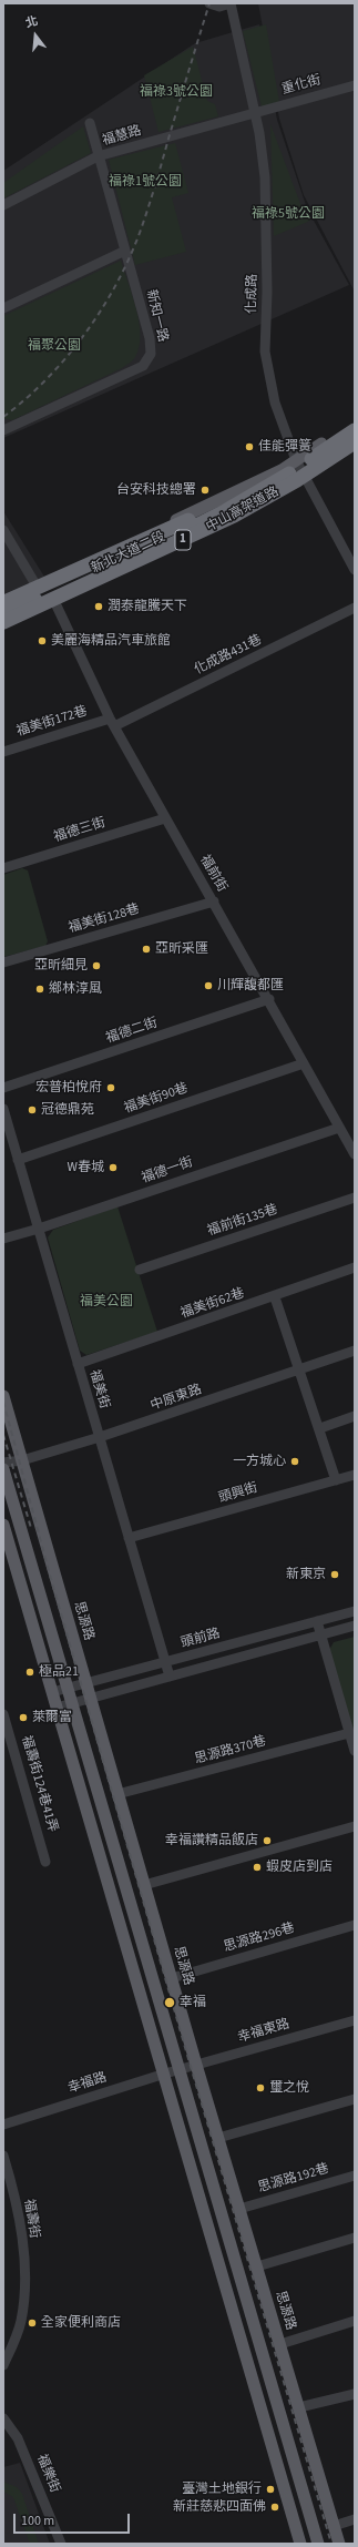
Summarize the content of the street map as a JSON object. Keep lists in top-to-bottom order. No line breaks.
{"streets":{"highway":["中山高架道路","1"],"main road":["新北大道二段","思源路"],"street":["重化街","福慧路","化成路","新知一路","化成路431巷","福美街172巷","福德三街","福前街","福美街128巷","福德二街","福美街90巷","福德一街","福前街135巷","福美街62巷","福美街","中原東路","頭興街","頭前路","思源路370巷","福壽街124巷41弄","思源路296巷","幸福東路","幸福路","思源路192巷","福壽街","福樂街"]},"crossings":[["重化街","福慧路"],["重化街","化成路"],["福慧路","化成路"],["福慧路","新知一路"],["化成路","新北大道二段"],["新北大道二段","福前街"],["化成路431巷","福美街172巷"],["化成路431巷","福前街"],["福美街172巷","福前街"],["福德三街","福前街"],["福前街","福美街128巷"],["福前街","福德二街"],["福前街","福美街90巷"],["福前街","福德一街"],["福美街90巷","福美街"],["福德一街","福美街"],["福美街62巷","福美街"],["福美街","中原東路"],["福美街","頭興街"],["福美街","頭前路"],["中原東路","思源路"],["思源路","頭前路"],["思源路","思源路370巷"],["思源路","思源路296巷"],["思源路","幸福東路"],["思源路","思源路192巷"],["幸福東路","幸福路"]],"parks":["福祿3號公園","福祿1號公園","福祿5號公園","福聚公園","福美公園"],"places":["佳能彈簧","台安科技總署","潤泰龍騰天下","美麗海精品汽車旅館","亞昕采匯","亞昕細見","川輝馥都匯","鄉林淳風","宏普柏悅府","冠德鼎苑","W春城","一方城心","新東京","極品21","萊爾富","幸福讚精品飯店","蝦皮店到店","幸福","璽之悅","全家便利商店","臺灣土地銀行","新莊慈悲四面佛"],"scale_bar":"100 m","north":"top"}
